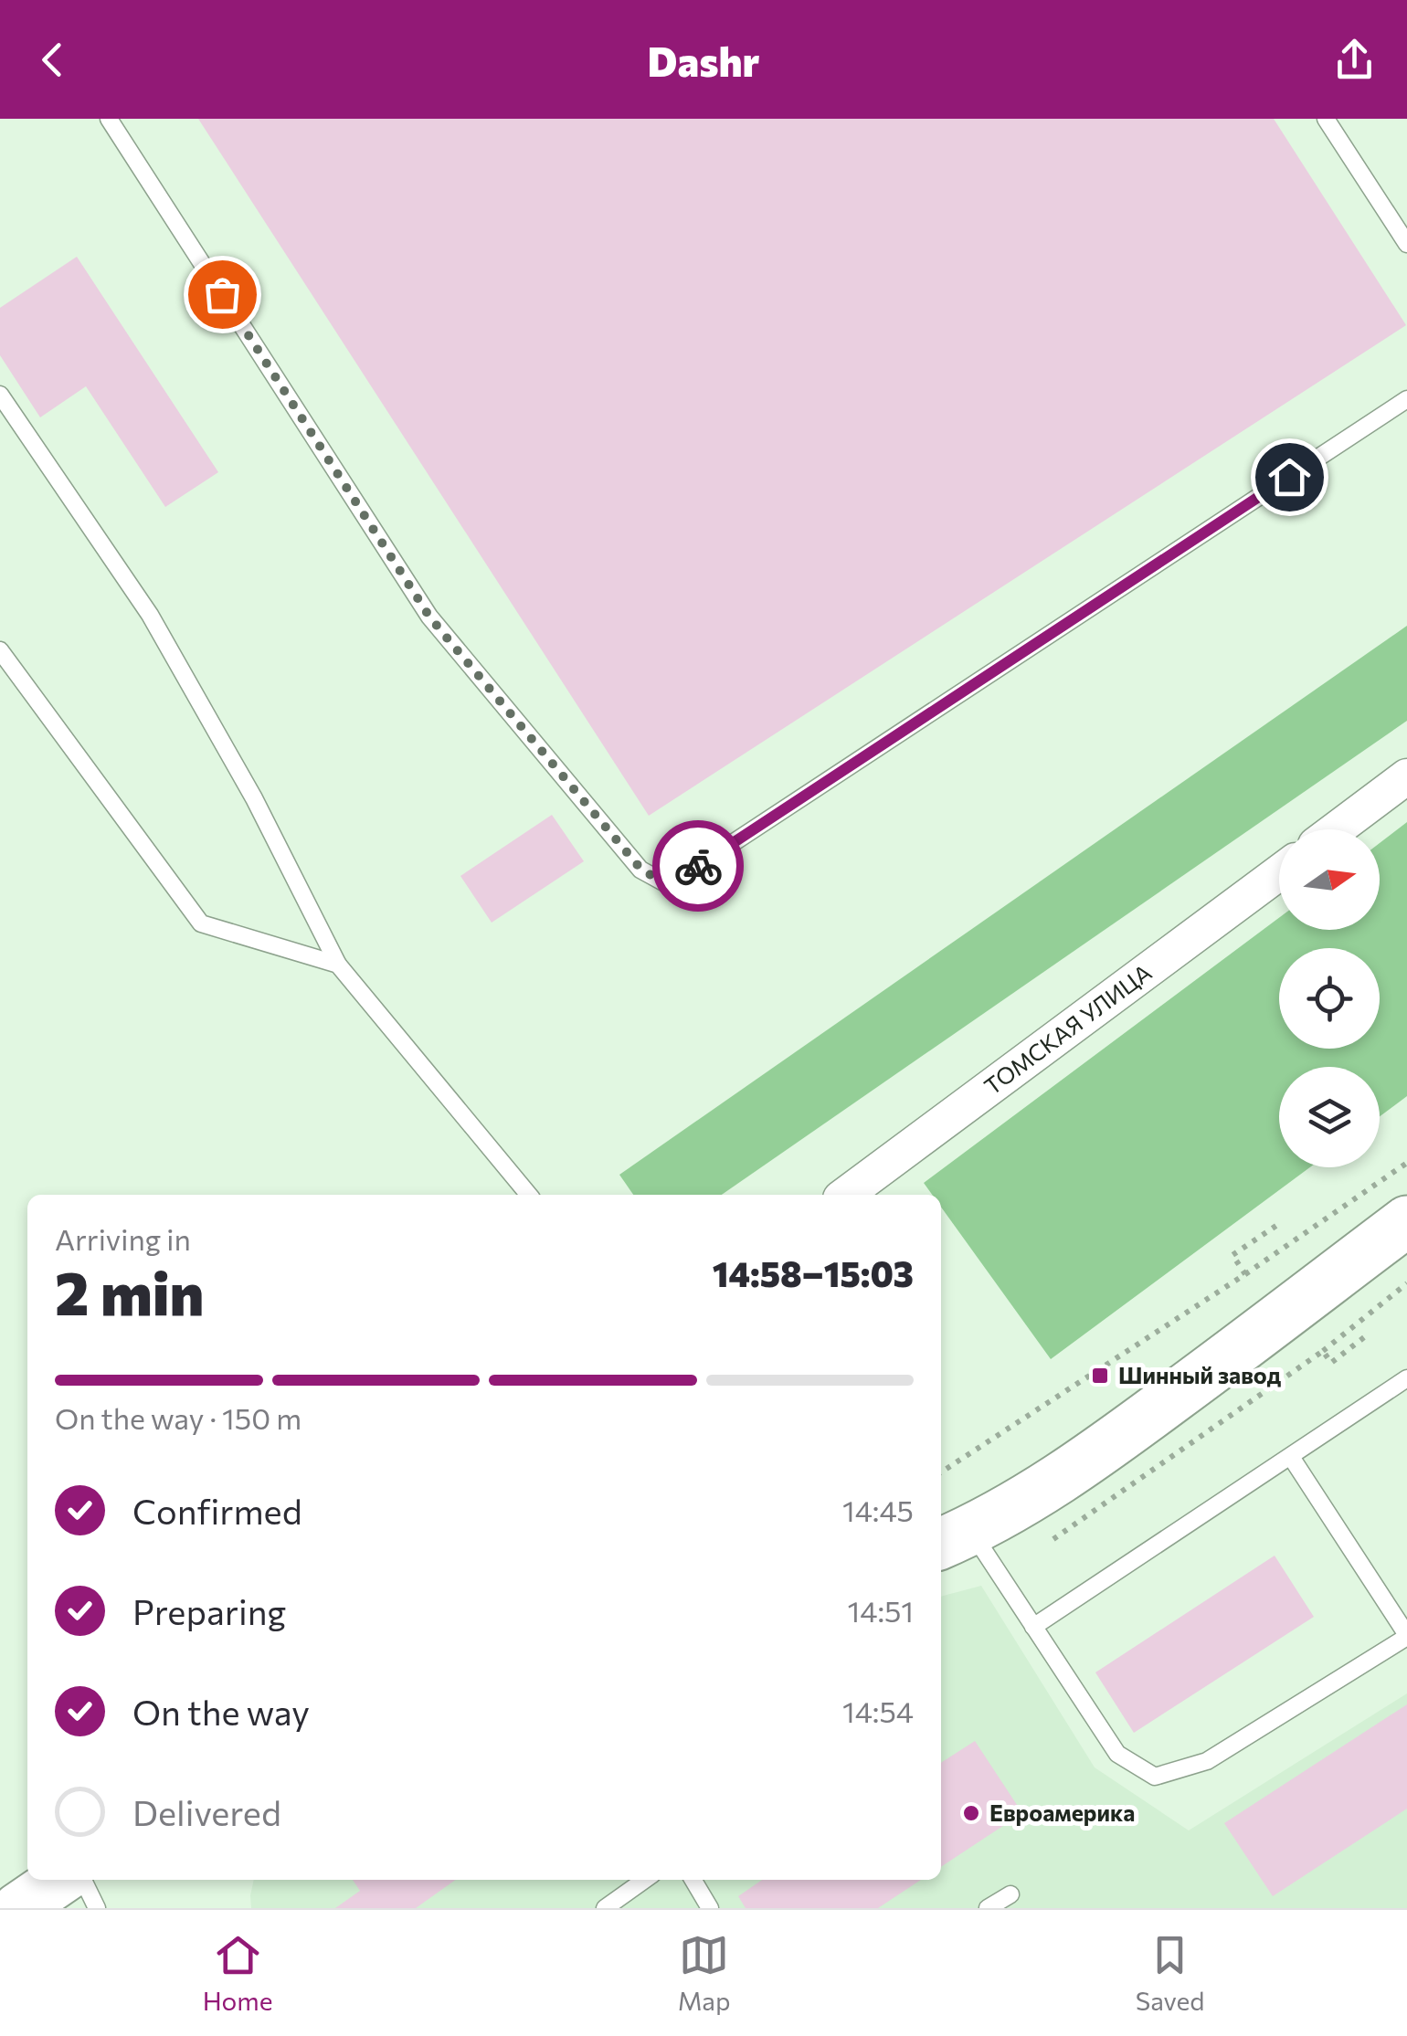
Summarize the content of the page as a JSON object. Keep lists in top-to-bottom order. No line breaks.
{"streets":{"street":["ТОМСКАЯ УЛИЦА"]},"places":{"transit":["Шинный завод"],"other":["Евроамерика"]},"north":"right","page":{"header":"Dashr","heading":["2 min","Arriving in","14:58–15:03"],"bar":"On the way · 150 m","list":[["Confirmed","14:45"],["Preparing","14:51"],["On the way","14:54"],"Delivered"],"tabs":["Home","Map","Saved"]}}
